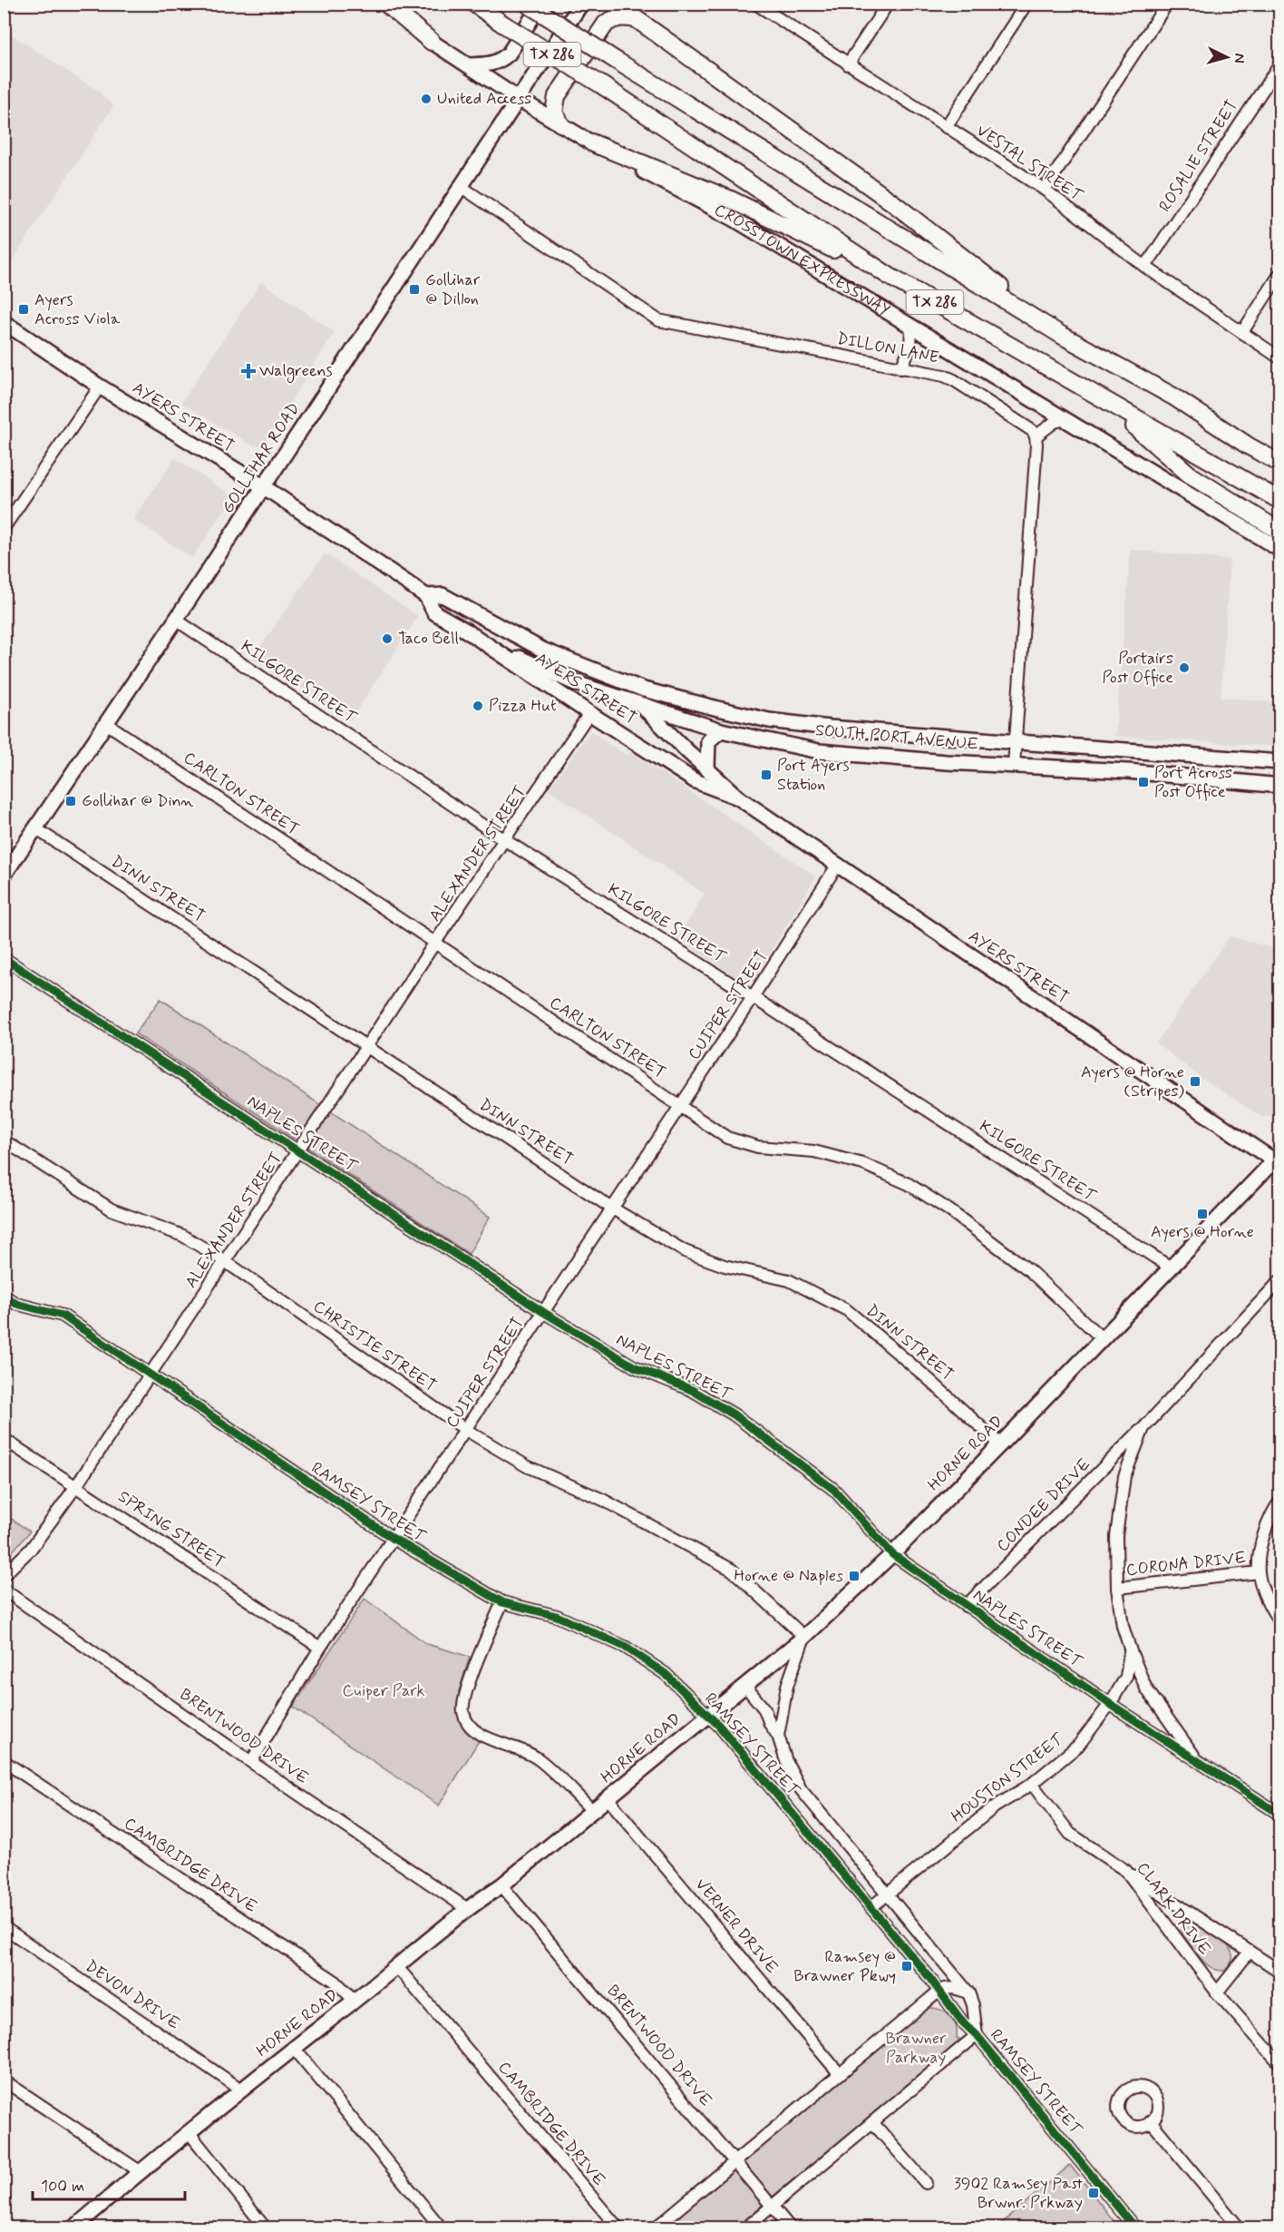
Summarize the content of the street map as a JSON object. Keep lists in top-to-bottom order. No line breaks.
{"streets":{"highway":["TX 286","CROSSTOWN EXPRESSWAY"],"main road":["AYERS STREET","GOLLIHAR ROAD","SOUTH PORT AVENUE","HORNE ROAD"],"street":["ROSALIE STREET","VESTAL STREET","DILLON LANE","KILGORE STREET","CARLTON STREET","ALEXANDER STREET","DINN STREET","CUIPER STREET","NAPLES STREET","CHRISTIE STREET","RAMSEY STREET","CONDEE DRIVE","SPRING STREET","CORONA DRIVE","BRENTWOOD DRIVE","HOUSTON STREET","CAMBRIDGE DRIVE","CLARK DRIVE","VERNER DRIVE","DEVON DRIVE"]},"crossings":[["ROSALIE STREET","VESTAL STREET"],["CROSSTOWN EXPRESSWAY","GOLLIHAR ROAD"],["DILLON LANE","GOLLIHAR ROAD"],["AYERS STREET","GOLLIHAR ROAD"],["AYERS STREET","SOUTH PORT AVENUE"],["AYERS STREET","ALEXANDER STREET"],["AYERS STREET","CUIPER STREET"],["AYERS STREET","HORNE ROAD"],["GOLLIHAR ROAD","KILGORE STREET"],["GOLLIHAR ROAD","CARLTON STREET"],["GOLLIHAR ROAD","DINN STREET"],["KILGORE STREET","ALEXANDER STREET"],["KILGORE STREET","CUIPER STREET"],["KILGORE STREET","HORNE ROAD"],["CARLTON STREET","ALEXANDER STREET"],["CARLTON STREET","CUIPER STREET"],["CARLTON STREET","HORNE ROAD"],["ALEXANDER STREET","DINN STREET"],["ALEXANDER STREET","NAPLES STREET"],["ALEXANDER STREET","CHRISTIE STREET"],["ALEXANDER STREET","RAMSEY STREET"],["ALEXANDER STREET","SPRING STREET"],["DINN STREET","CUIPER STREET"],["DINN STREET","HORNE ROAD"],["CUIPER STREET","NAPLES STREET"],["CUIPER STREET","CHRISTIE STREET"],["CUIPER STREET","RAMSEY STREET"],["CUIPER STREET","SPRING STREET"],["CUIPER STREET","BRENTWOOD DRIVE"],["NAPLES STREET","HORNE ROAD"],["NAPLES STREET","CONDEE DRIVE"],["NAPLES STREET","HOUSTON STREET"],["CHRISTIE STREET","HORNE ROAD"],["HORNE ROAD","RAMSEY STREET"],["HORNE ROAD","BRENTWOOD DRIVE"],["HORNE ROAD","CAMBRIDGE DRIVE"],["HORNE ROAD","VERNER DRIVE"],["HORNE ROAD","DEVON DRIVE"],["RAMSEY STREET","HOUSTON STREET"],["HOUSTON STREET","CLARK DRIVE"]],"parks":["Cuiper Park","Brawner Parkway"],"places":{"other":["United Access","Taco Bell","Portairs Post Office","Pizza Hut"],"transit":["Gollihar @ Dillon","Ayers Across Viola","Port Ayers Station","Port Across Post Office","Gollihar @ Dinn","Ayers @ Horne (Stripes)","Ayers @ Horne","Horne @ Naples","Ramsey @ Brawner Pkwy","3902 Ramsey Past Brwnr. Prkway"],"health":["Walgreens"]},"scale_bar":"100 m","north":"right"}
